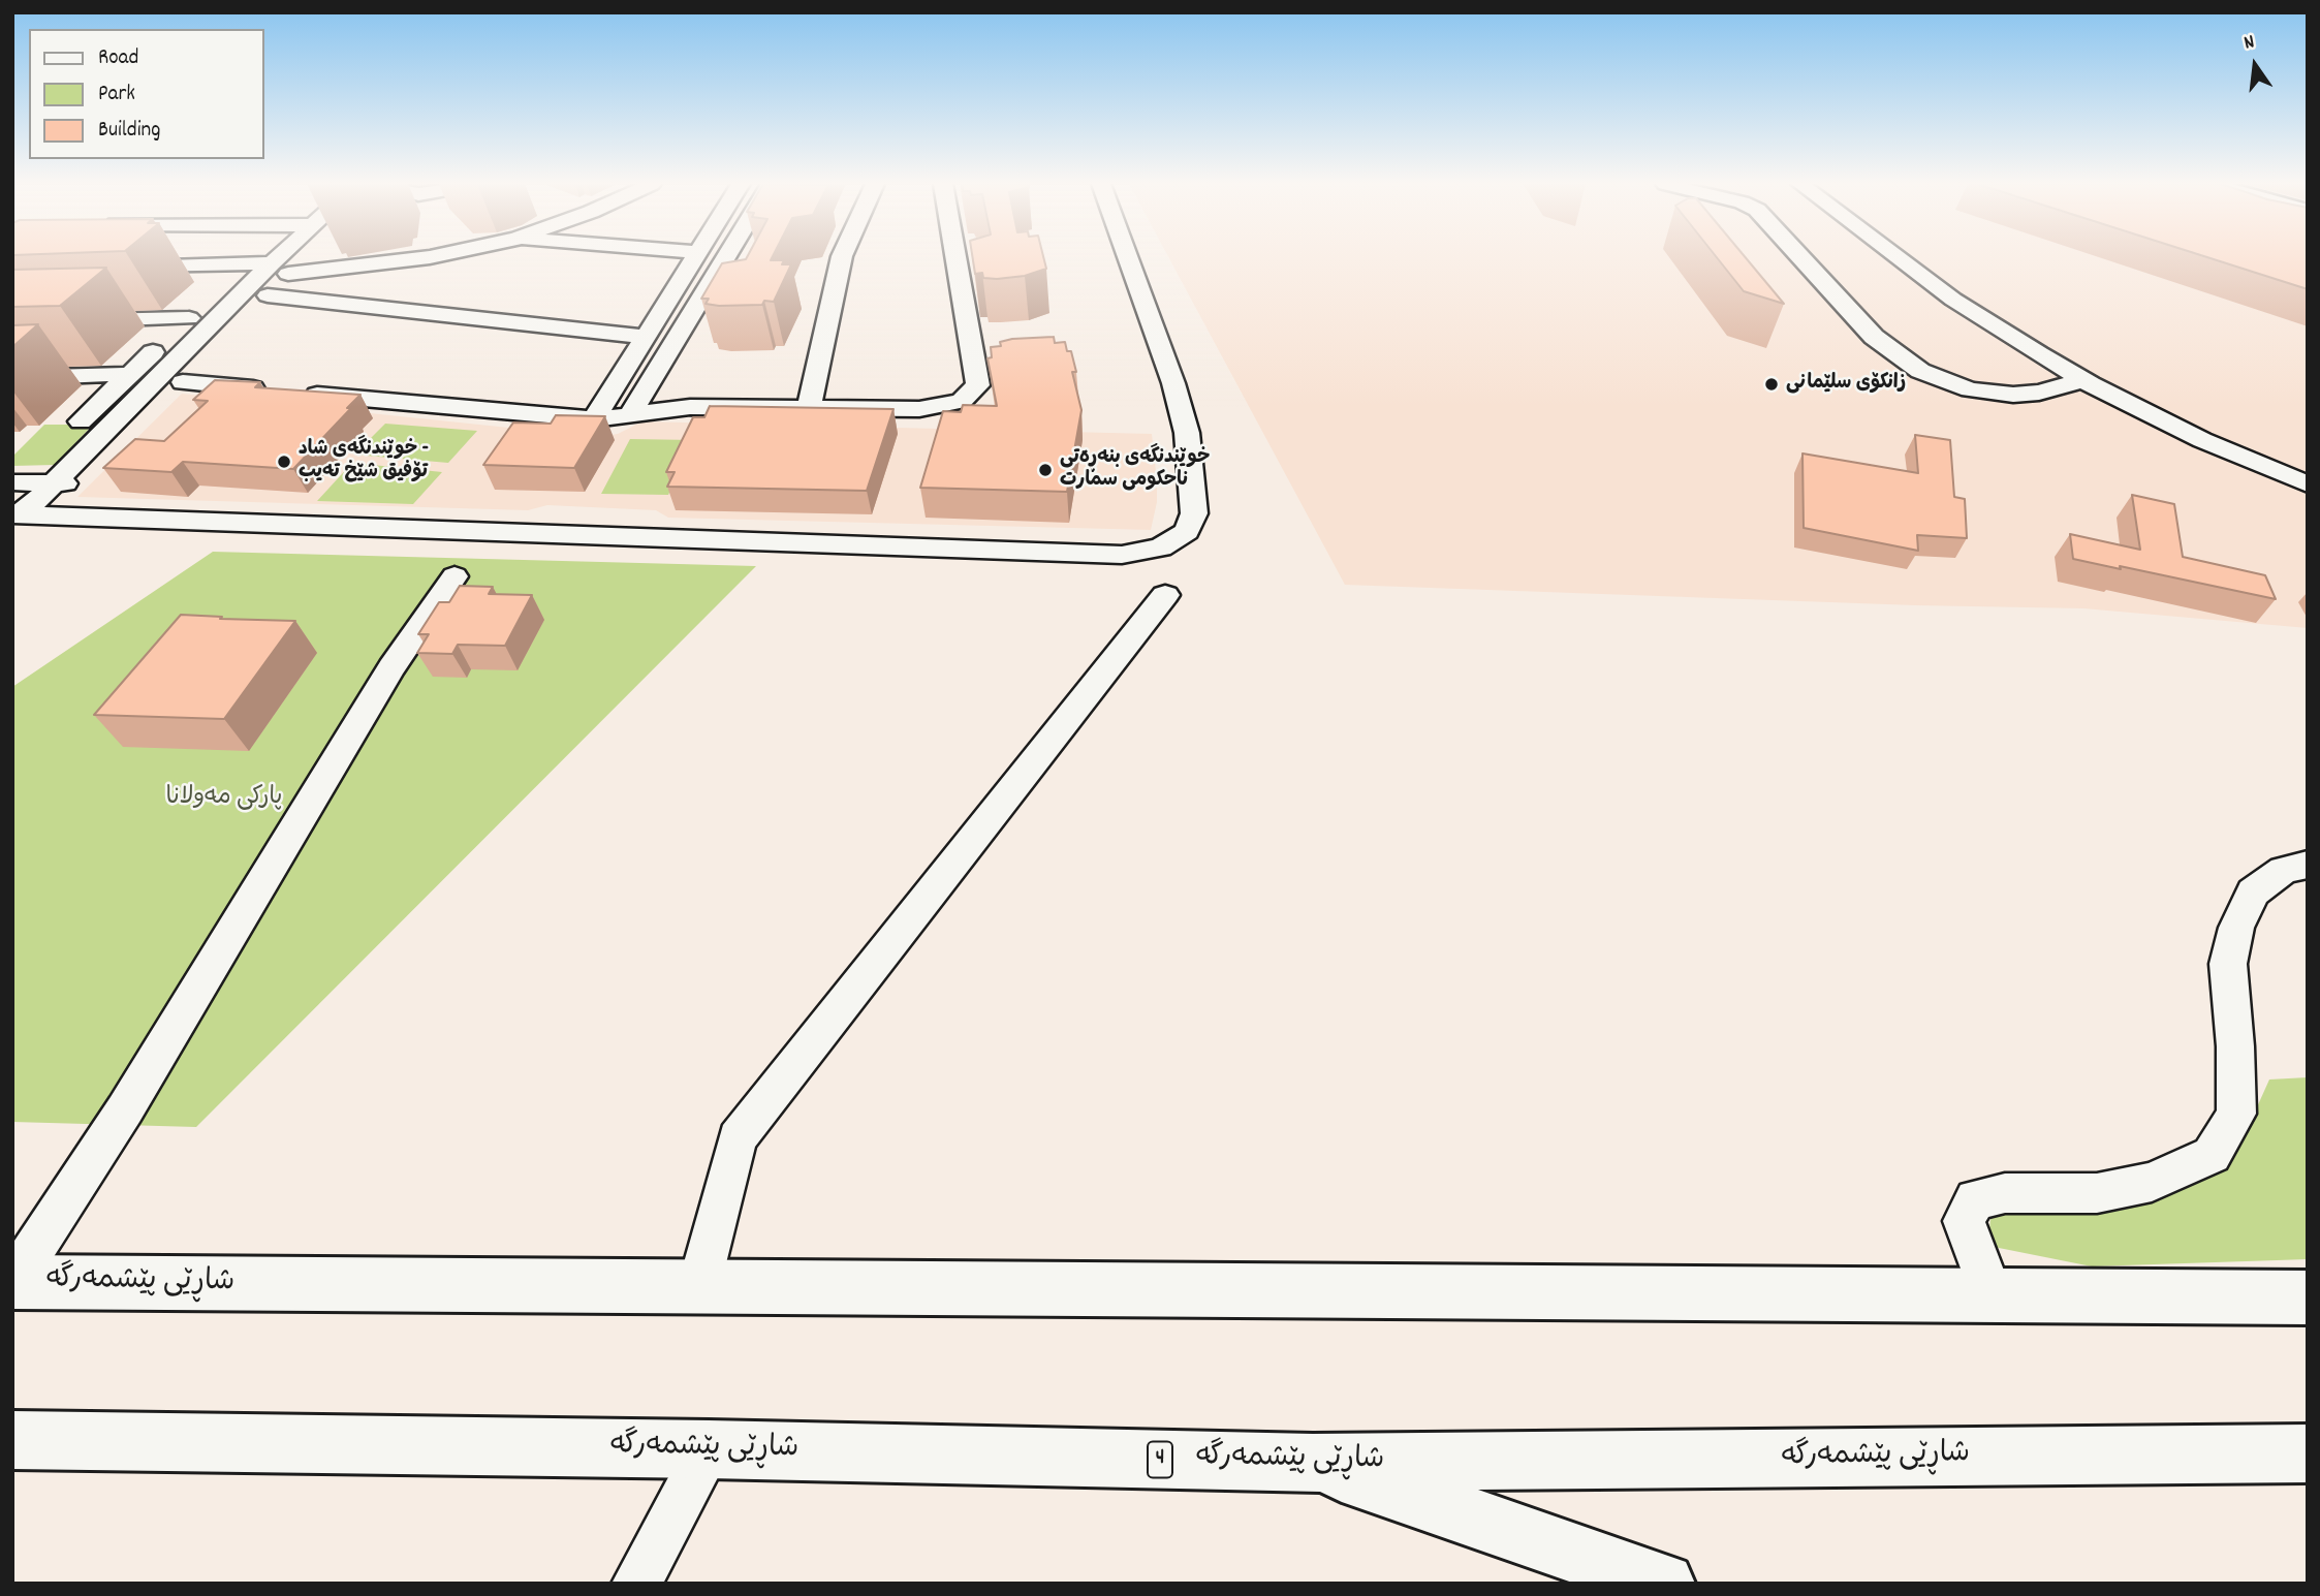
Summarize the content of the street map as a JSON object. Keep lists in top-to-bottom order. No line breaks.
{"streets":{"highway":["شاڕێی پێشمەرگە","4"]},"parks":["پارکی مەولانا"],"places":["زانکۆی سلێمانی","خوێندنگەی شاد - تۆفیق شێخ تەیب","خوێندنگەی بنەڕەتی ناحکومی سمارت"],"legend":["Road","Park","Building"],"north":"top"}
